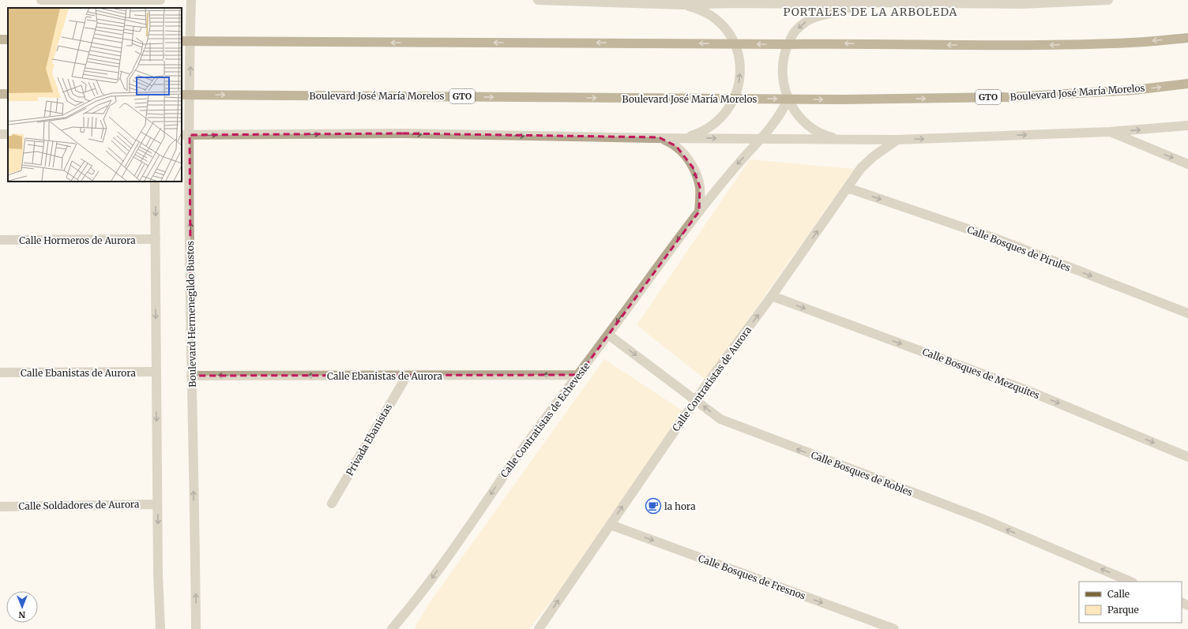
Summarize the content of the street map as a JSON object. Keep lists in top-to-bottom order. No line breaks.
{"streets":{"main road":["Boulevard José María Morelos","GTO"],"street":["Calle Hormeros de Aurora","Calle Bosques de Pirules","Boulevard Hermenegildo Bustos","Calle Ebanistas de Aurora","Calle Bosques de Mezquites","Calle Contratistas de Aurora","Calle Contratistas de Echeveste","Privada Ebanistas","Calle Bosques de Robles","Calle Soldadores de Aurora","Calle Bosques de Fresnos"]},"crossings":[["Boulevard José María Morelos","Boulevard Hermenegildo Bustos"],["Boulevard José María Morelos","Calle Contratistas de Echeveste"],["Calle Bosques de Pirules","Calle Contratistas de Aurora"],["Boulevard Hermenegildo Bustos","Calle Ebanistas de Aurora"],["Calle Ebanistas de Aurora","Calle Contratistas de Echeveste"],["Calle Ebanistas de Aurora","Privada Ebanistas"],["Calle Bosques de Mezquites","Calle Contratistas de Aurora"],["Calle Contratistas de Aurora","Calle Bosques de Robles"],["Calle Contratistas de Aurora","Calle Bosques de Fresnos"],["Calle Contratistas de Echeveste","Calle Bosques de Robles"]],"one_way":["Calle Bosques de Pirules","Calle Ebanistas de Aurora","Calle Bosques de Mezquites","Calle Contratistas de Aurora","Calle Contratistas de Echeveste","Calle Bosques de Fresnos"],"districts":["PORTALES DE LA ARBOLEDA"],"places":{"cafe":["la hora"]},"legend":["Calle","Parque"],"north":"bottom"}
